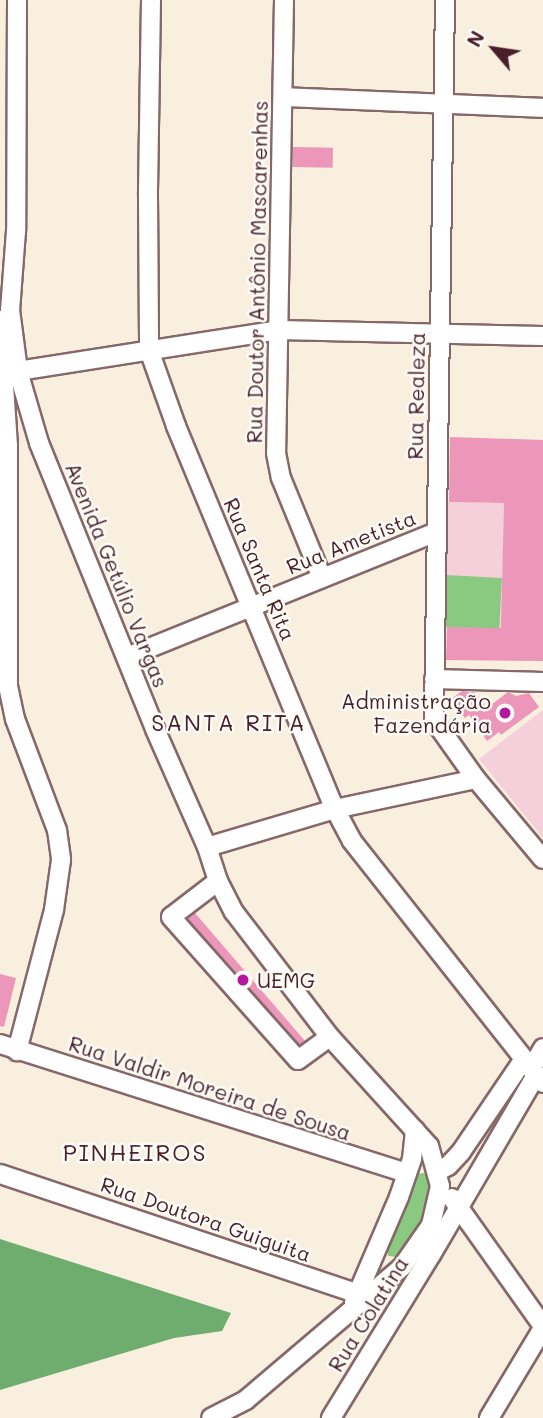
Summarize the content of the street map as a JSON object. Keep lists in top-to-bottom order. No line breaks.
{"streets":{"street":["Rua Doutor Antônio Mascarenhas","Rua Realeza","Rua Ametista","Rua Santa Rita","Avenida Getúlio Vargas","Rua Valdir Moreira de Sousa","Rua Doutora Guiguita","Rua Colatina"]},"crossings":[["Rua Doutor Antônio Mascarenhas","Rua Ametista"],["Rua Realeza","Rua Ametista"],["Rua Ametista","Rua Santa Rita"],["Rua Ametista","Avenida Getúlio Vargas"],["Avenida Getúlio Vargas","Rua Valdir Moreira de Sousa"]],"districts":["SANTA RITA","PINHEIROS"],"places":["Administração Fazendária","UEMG"],"north":"top left"}
